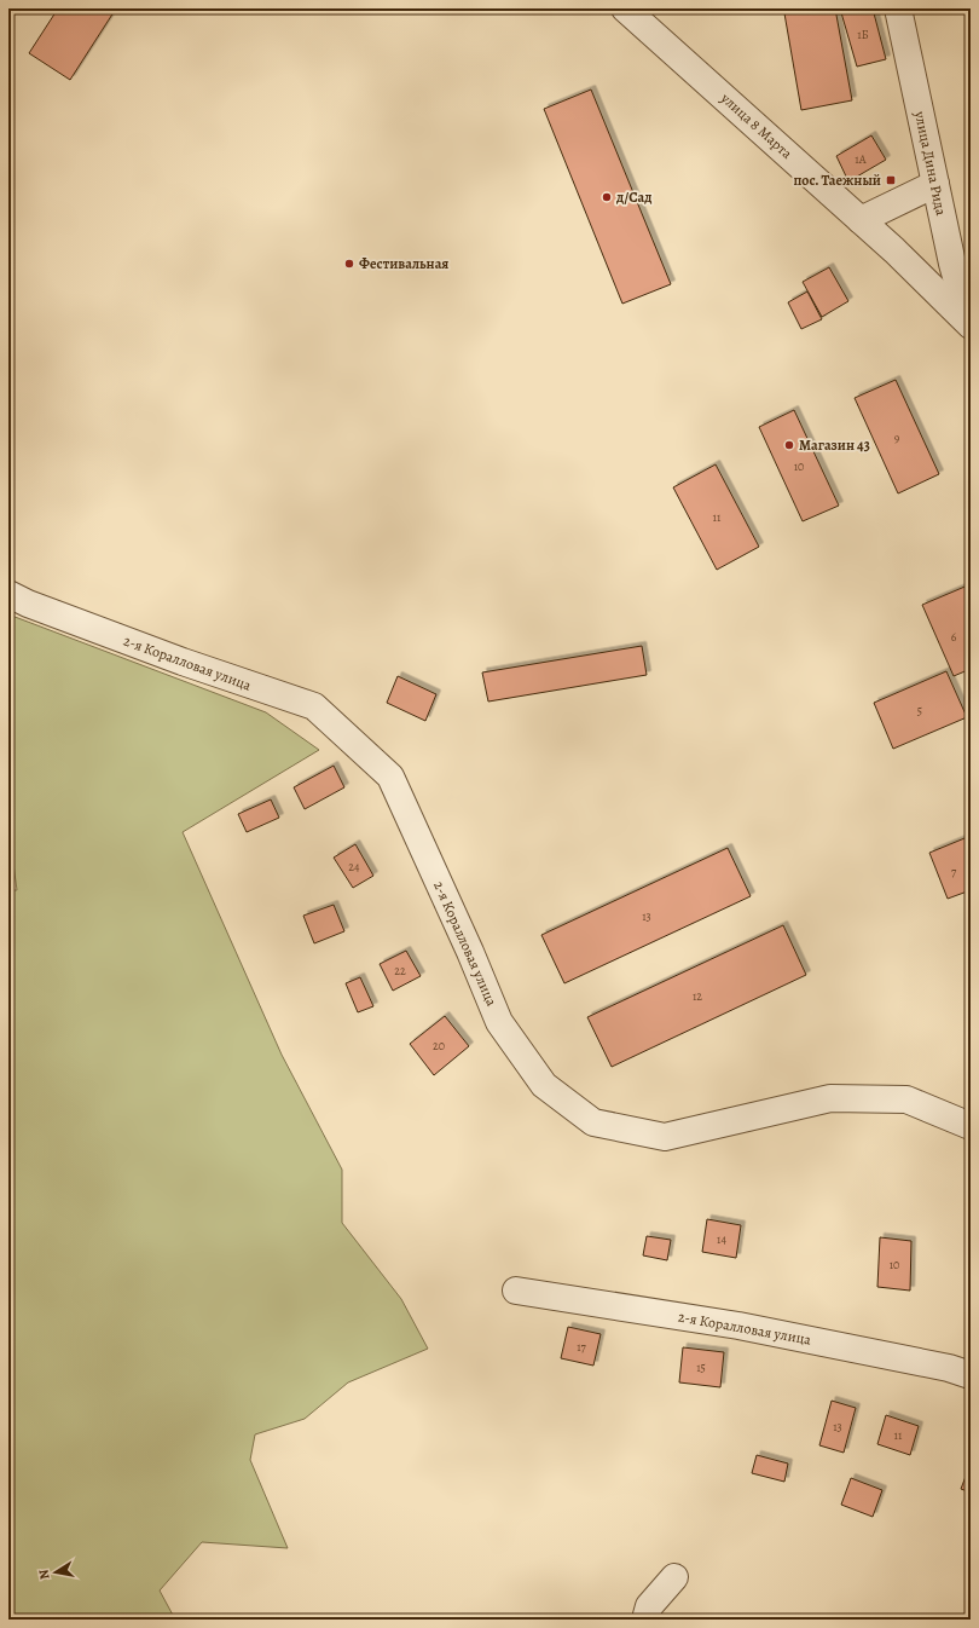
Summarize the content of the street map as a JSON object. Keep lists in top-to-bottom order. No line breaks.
{"streets":{"street":["улица 8 Марта","улица Дина Рида","2-я Коралловая улица"]},"places":{"transit":["пос. Таежный"],"other":["д/Сад","Фестивальная","Магазин 43"]},"house_numbers":["1Б","1А","9","10","11","6","5","24","7","13","22","12","20","14","10","17","15","13","11"],"north":"left"}
